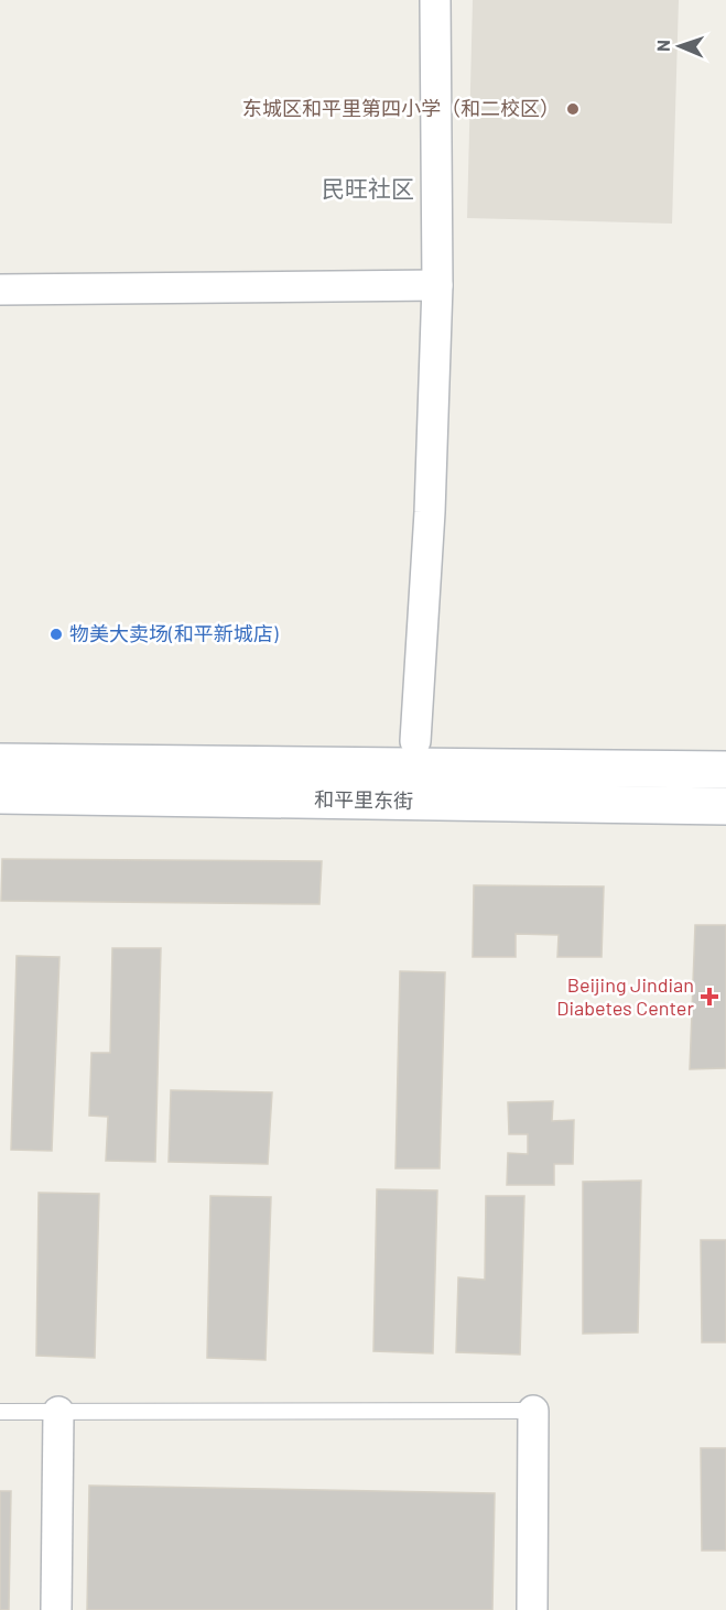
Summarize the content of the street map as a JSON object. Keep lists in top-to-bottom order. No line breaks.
{"streets":{"street":["和平里东街"]},"districts":["民旺社区"],"places":{"other":["东城区和平里第四小学（和二校区）","物美大卖场(和平新城店)"],"health":["Beijing Jindian Diabetes Center"]},"north":"left"}
